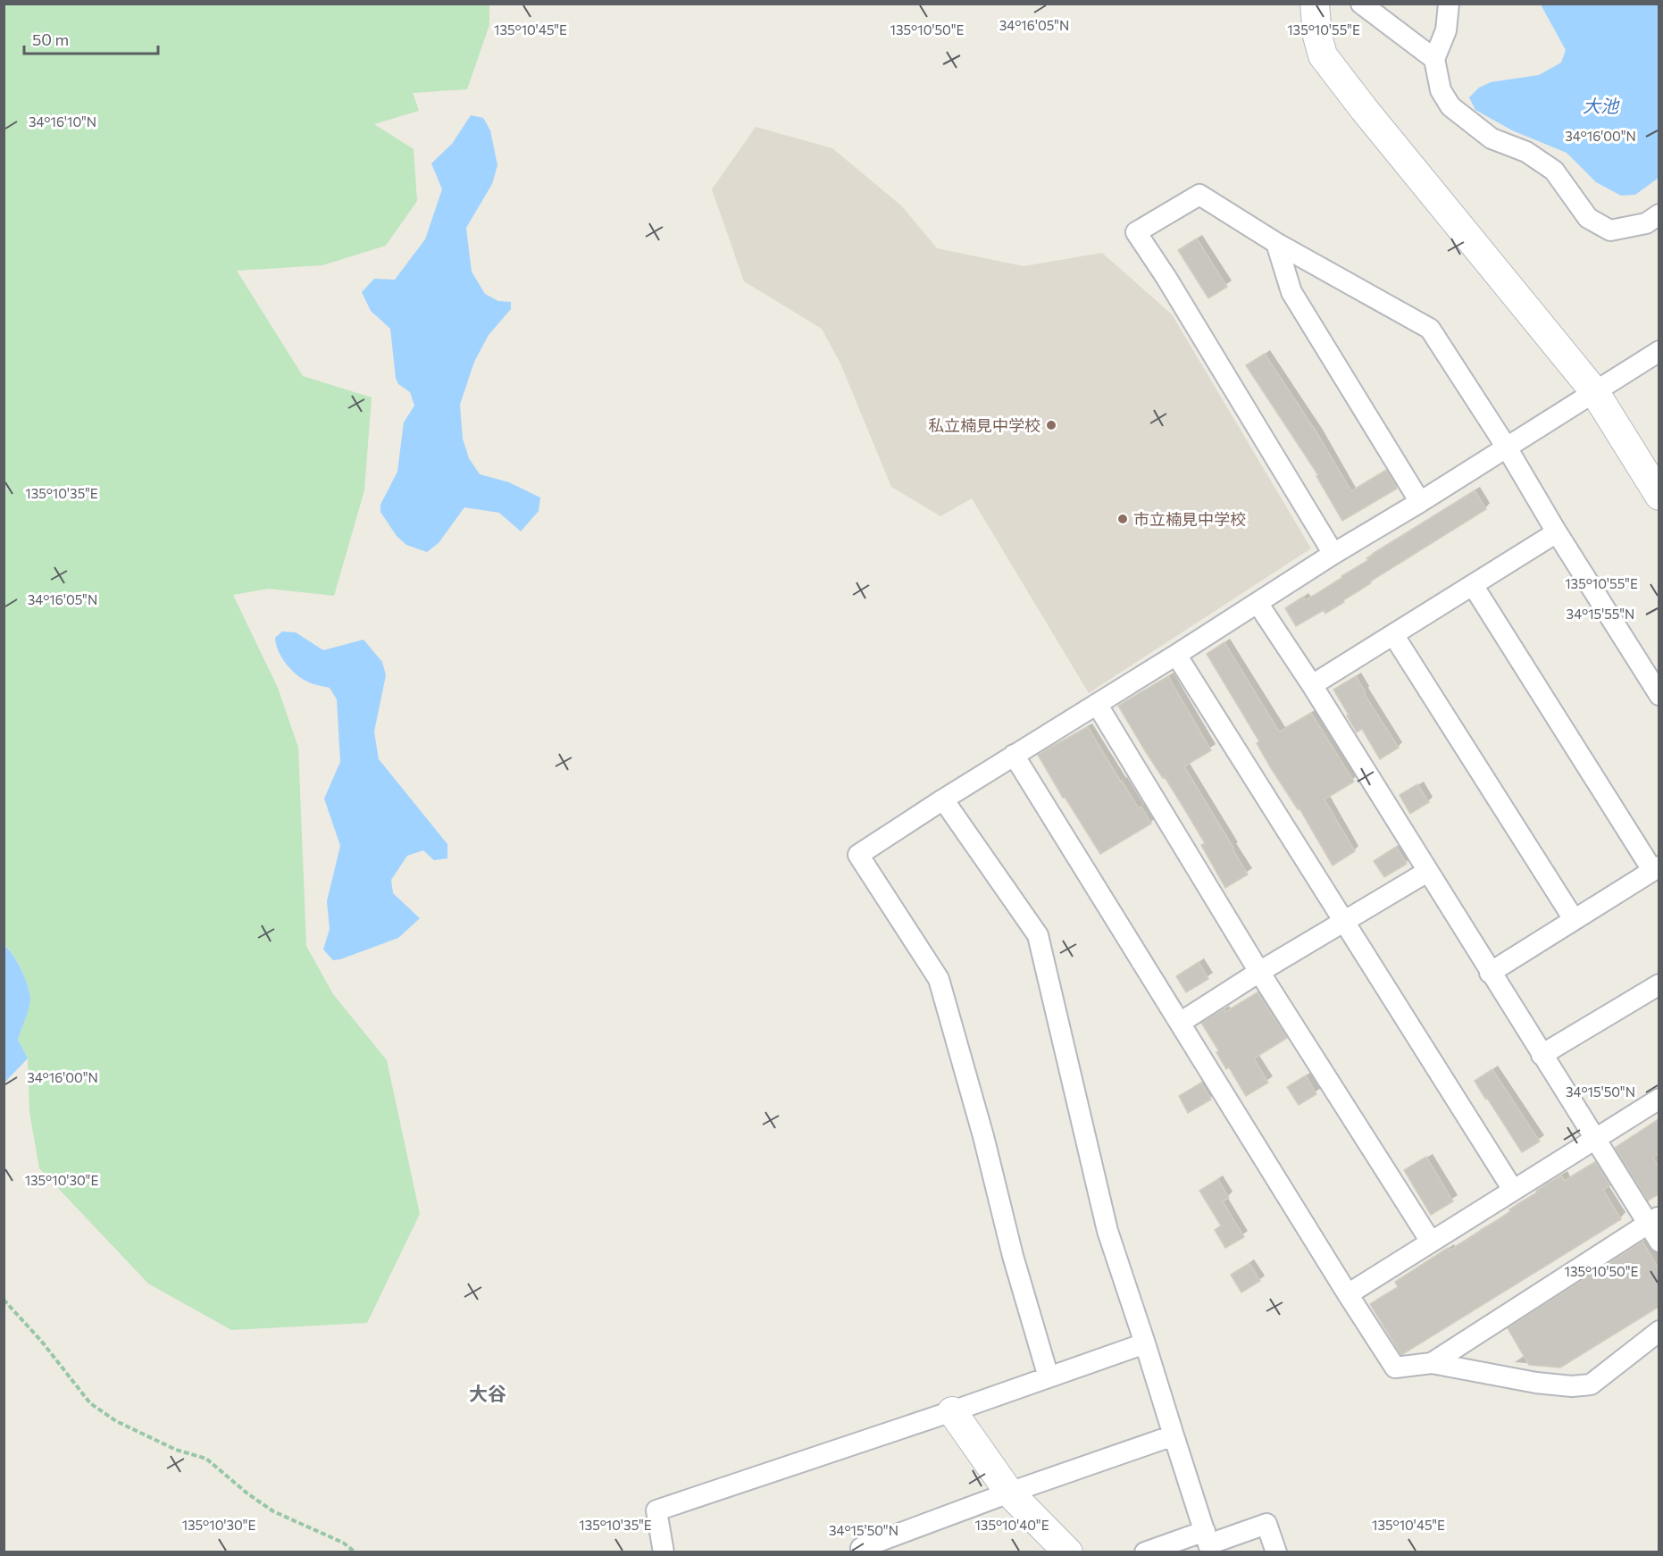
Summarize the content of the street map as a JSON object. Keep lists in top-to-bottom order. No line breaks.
{"districts":["大谷"],"water":["大池"],"places":["私立楠見中学校","市立楠見中学校"],"scale_bar":"50 m","coordinates":["34°16'05\"N","135°10'45\"E","135°10'50\"E","135°10'55\"E","34°16'10\"N","34°16'00\"N","135°10'35\"E","34°15'55\"N","34°15'50\"N","135°10'30\"E","135°10'40\"E"]}
